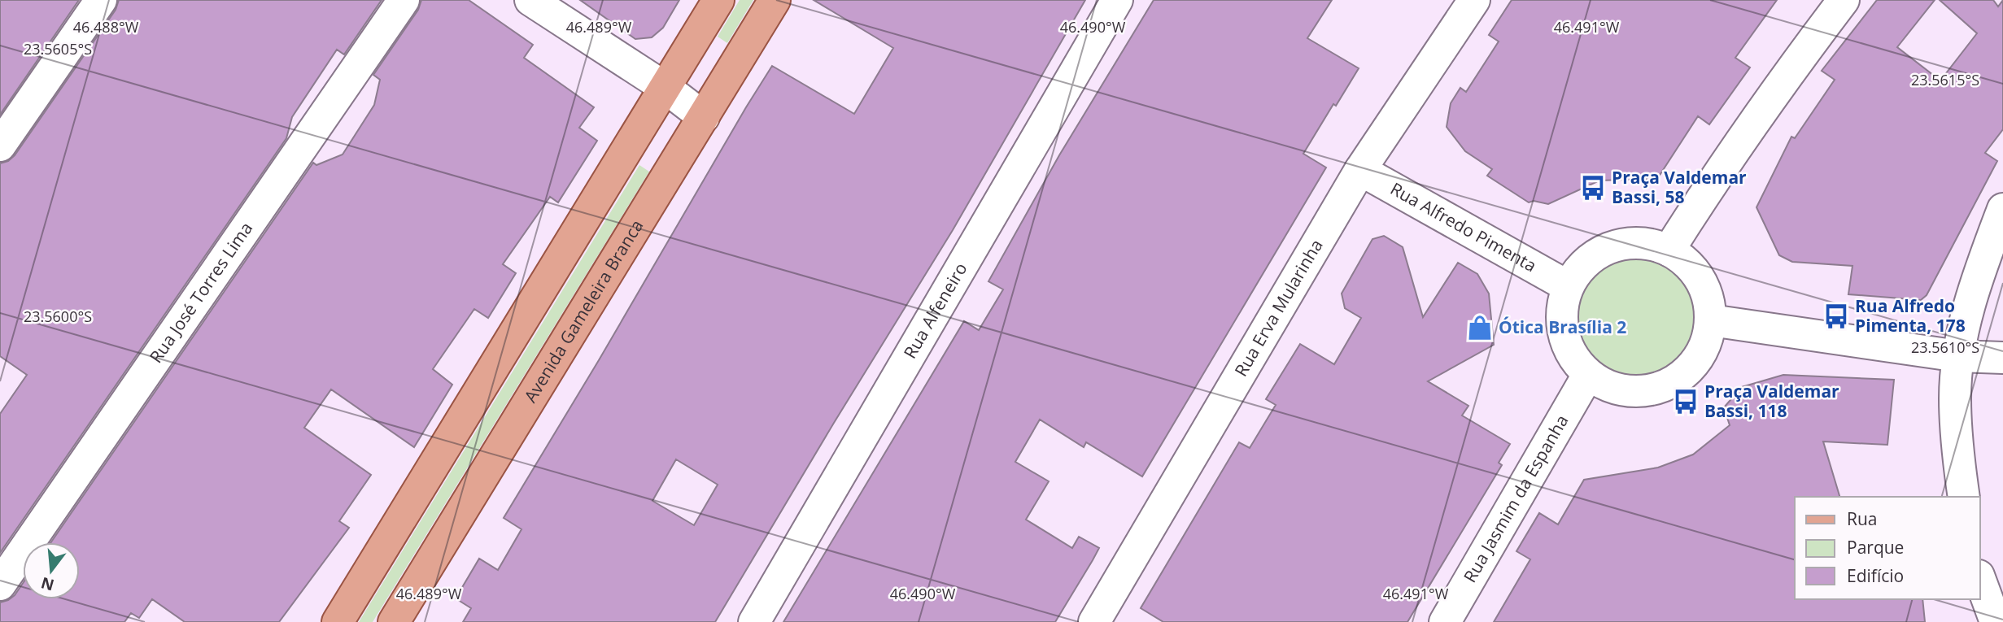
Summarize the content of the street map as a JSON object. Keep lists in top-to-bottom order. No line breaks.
{"streets":{"main road":["Avenida Gameleira Branca"],"street":["Rua Alfredo Pimenta","Rua José Torres Lima","Rua Erva Mularinha","Rua Alfeneiro","Rua Jasmim da Espanha"]},"crossings":[["Rua Alfredo Pimenta","Rua Erva Mularinha"],["Rua Alfredo Pimenta","Rua Jasmim da Espanha"]],"places":{"bus stop":["Praça Valdemar Bassi, 58","Rua Alfredo Pimenta, 178","Praça Valdemar Bassi, 118"],"shop":["Ótica Brasília 2"]},"legend":["Rua","Parque","Edifício"],"north":"bottom","coordinates":["46.488°W","46.489°W","46.490°W","46.491°W","23.5605°S","23.5615°S","23.5600°S","23.5610°S"]}
